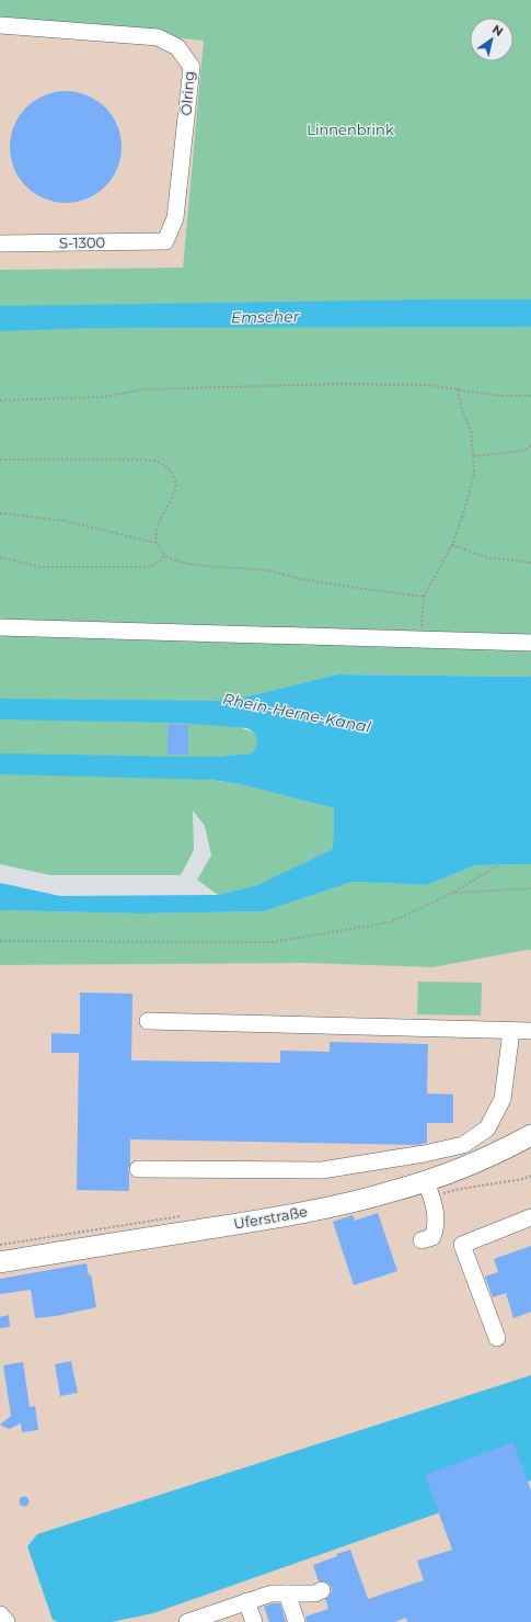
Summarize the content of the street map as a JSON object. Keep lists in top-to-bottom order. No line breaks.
{"streets":{"main road":["Uferstraße"],"street":["Ölring","S-1300"]},"crossings":[["Ölring","S-1300"]],"water":["Emscher","Rhein-Herne-Kanal"],"parks":["Linnenbrink"],"north":"top right"}
